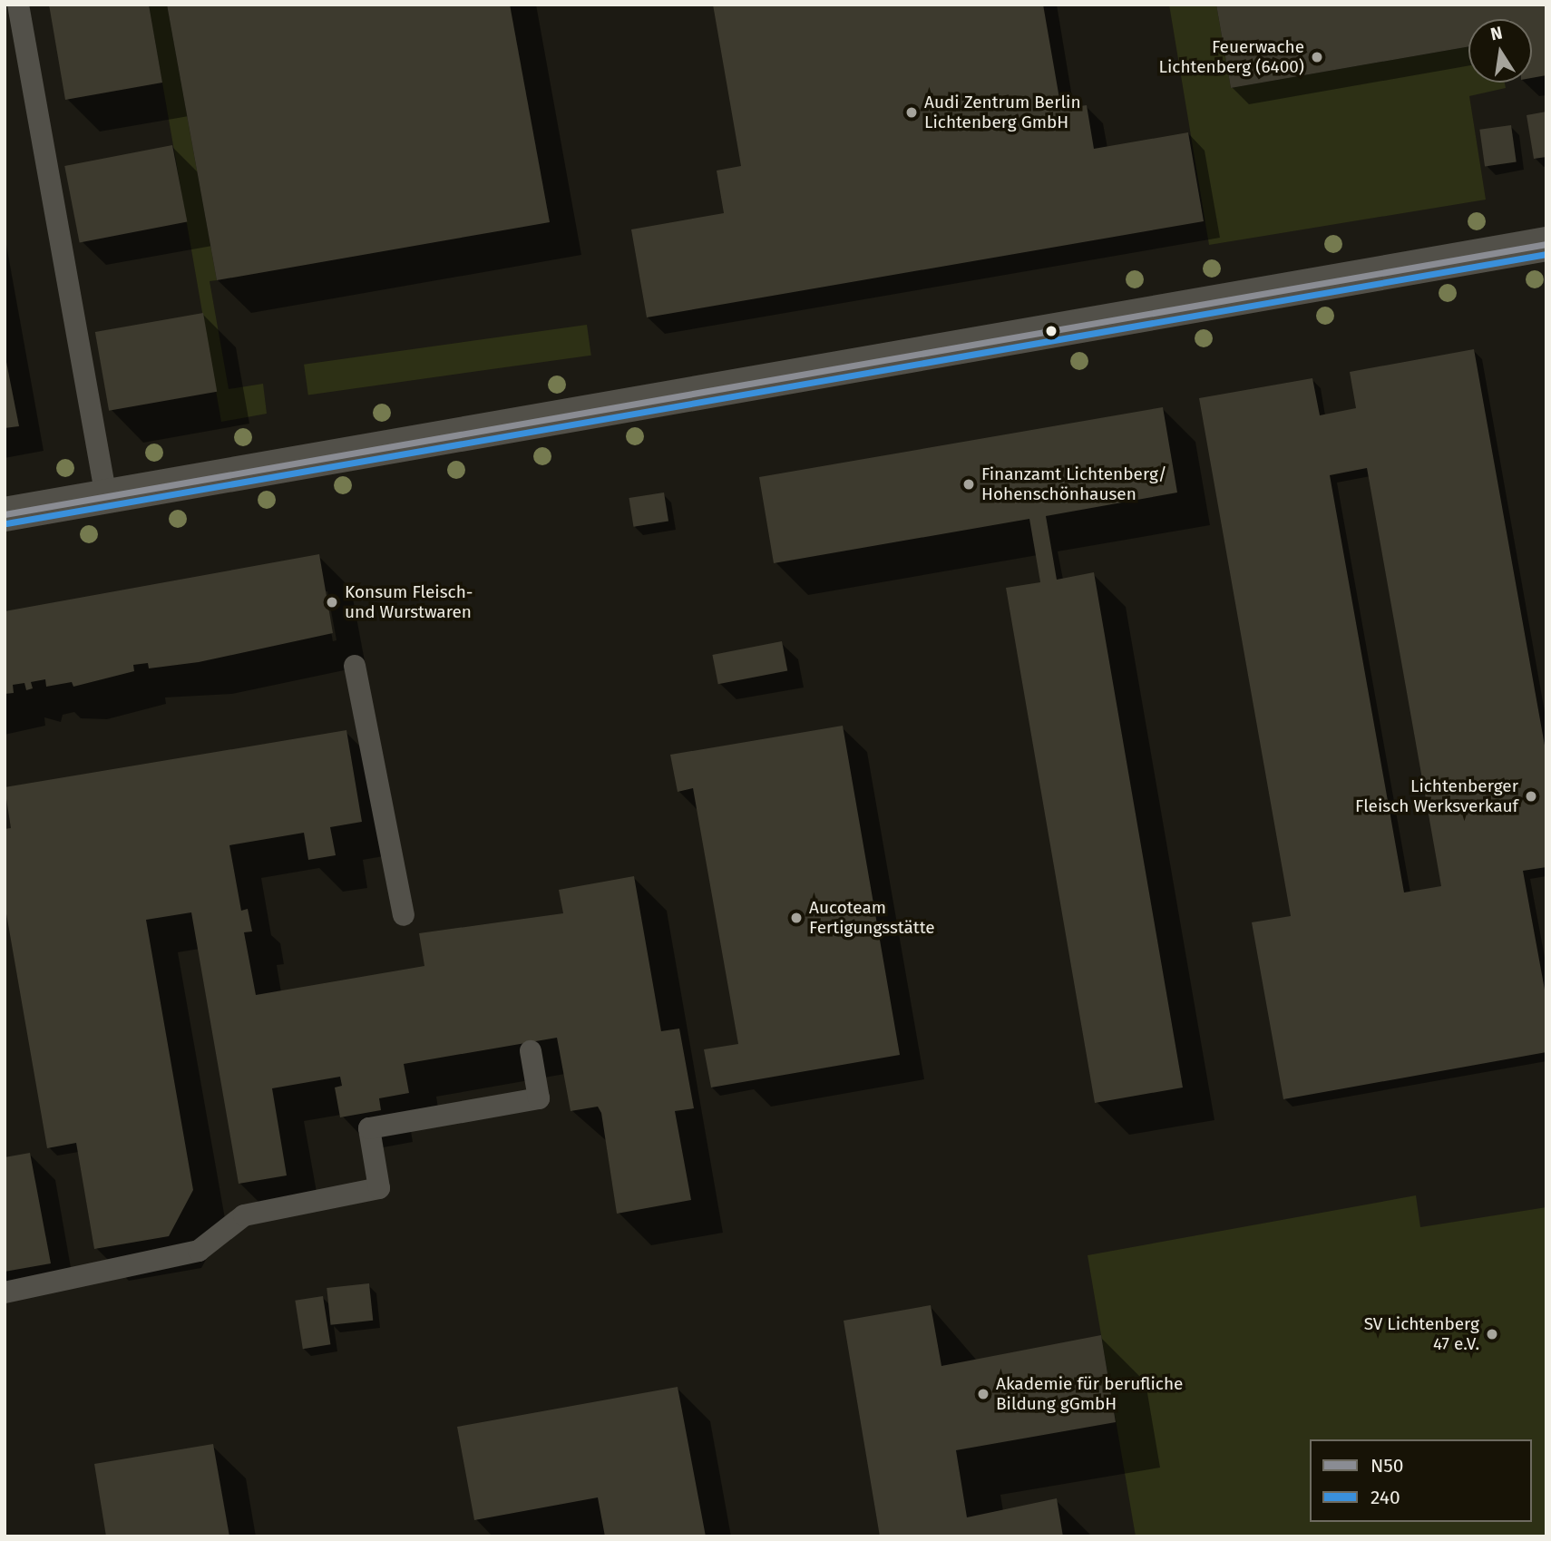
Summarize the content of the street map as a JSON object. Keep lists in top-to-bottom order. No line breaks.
{"places":["Feuerwache Lichtenberg (6400)","Audi Zentrum Berlin Lichtenberg GmbH","Finanzamt Lichtenberg/ Hohenschönhausen","Konsum Fleisch- und Wurstwaren","Lichtenberger Fleisch Werksverkauf","Aucoteam Fertigungsstätte","SV Lichtenberg 47 e.V.","Akademie für berufliche Bildung gGmbH"],"lines":["transit line N50","transit line 240"],"legend":["N50","240"],"north":"top"}
